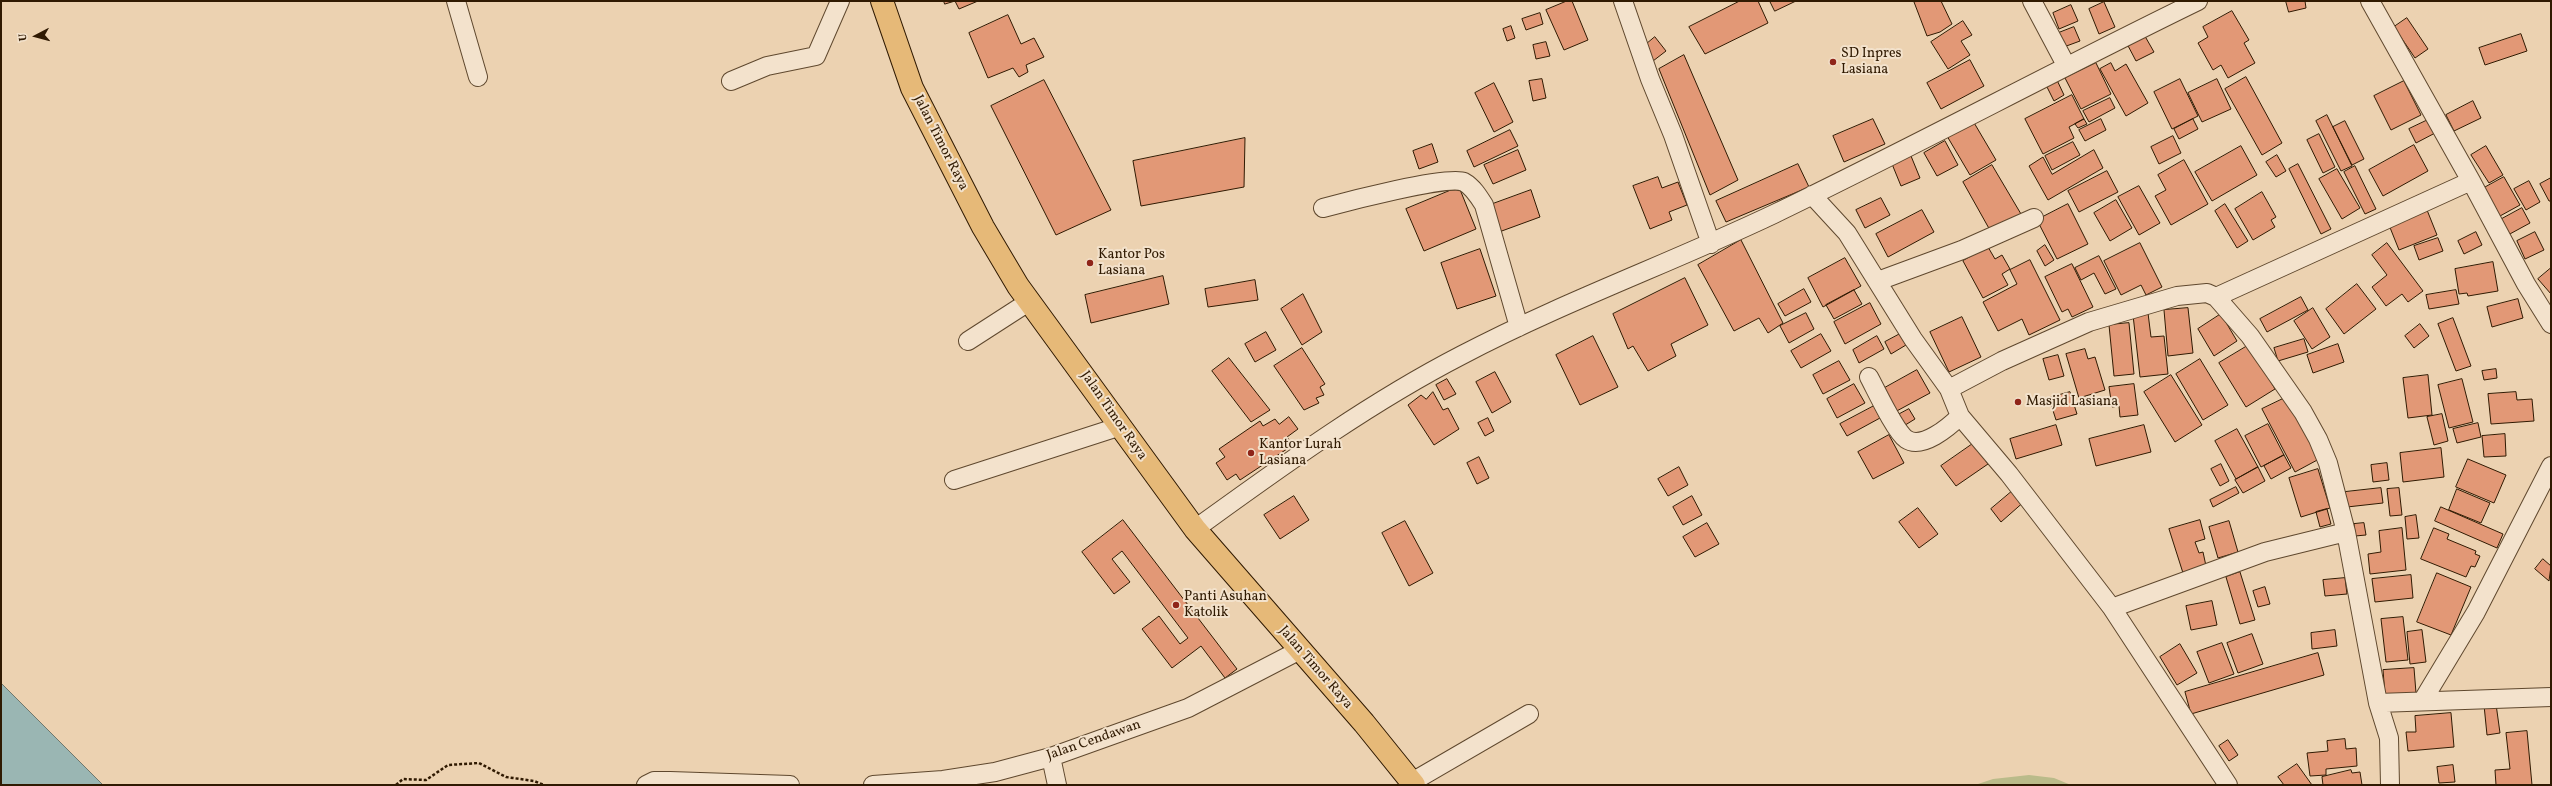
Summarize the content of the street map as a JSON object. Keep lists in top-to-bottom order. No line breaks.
{"streets":{"highway":["Jalan Timor Raya"],"street":["Jalan Cendawan"]},"crossings":[["Jalan Timor Raya","Jalan Cendawan"]],"places":["SD Inpres Lasiana","Kantor Pos Lasiana","Masjid Lasiana","Kantor Lurah Lasiana","Panti Asuhan Katolik"],"north":"left"}
